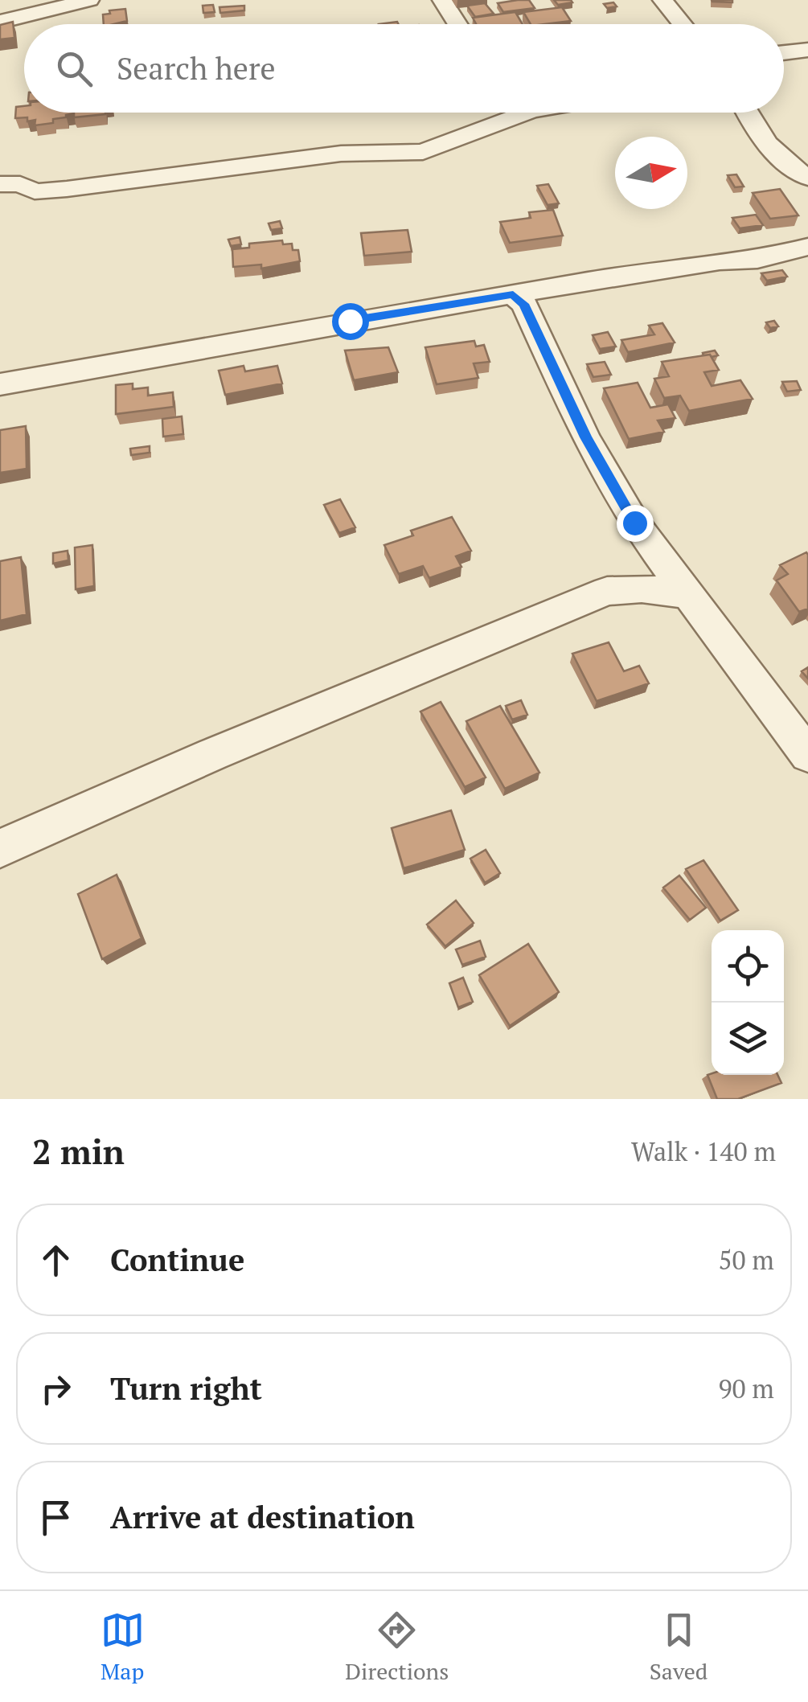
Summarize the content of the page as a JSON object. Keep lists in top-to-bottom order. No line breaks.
{"north":"right","page":{"search":"Search here","heading":["2 min","Walk · 140 m"],"list":[["Continue","50 m"],["Turn right","90 m"],"Arrive at destination"],"nav":["Map","Directions","Saved"]}}
